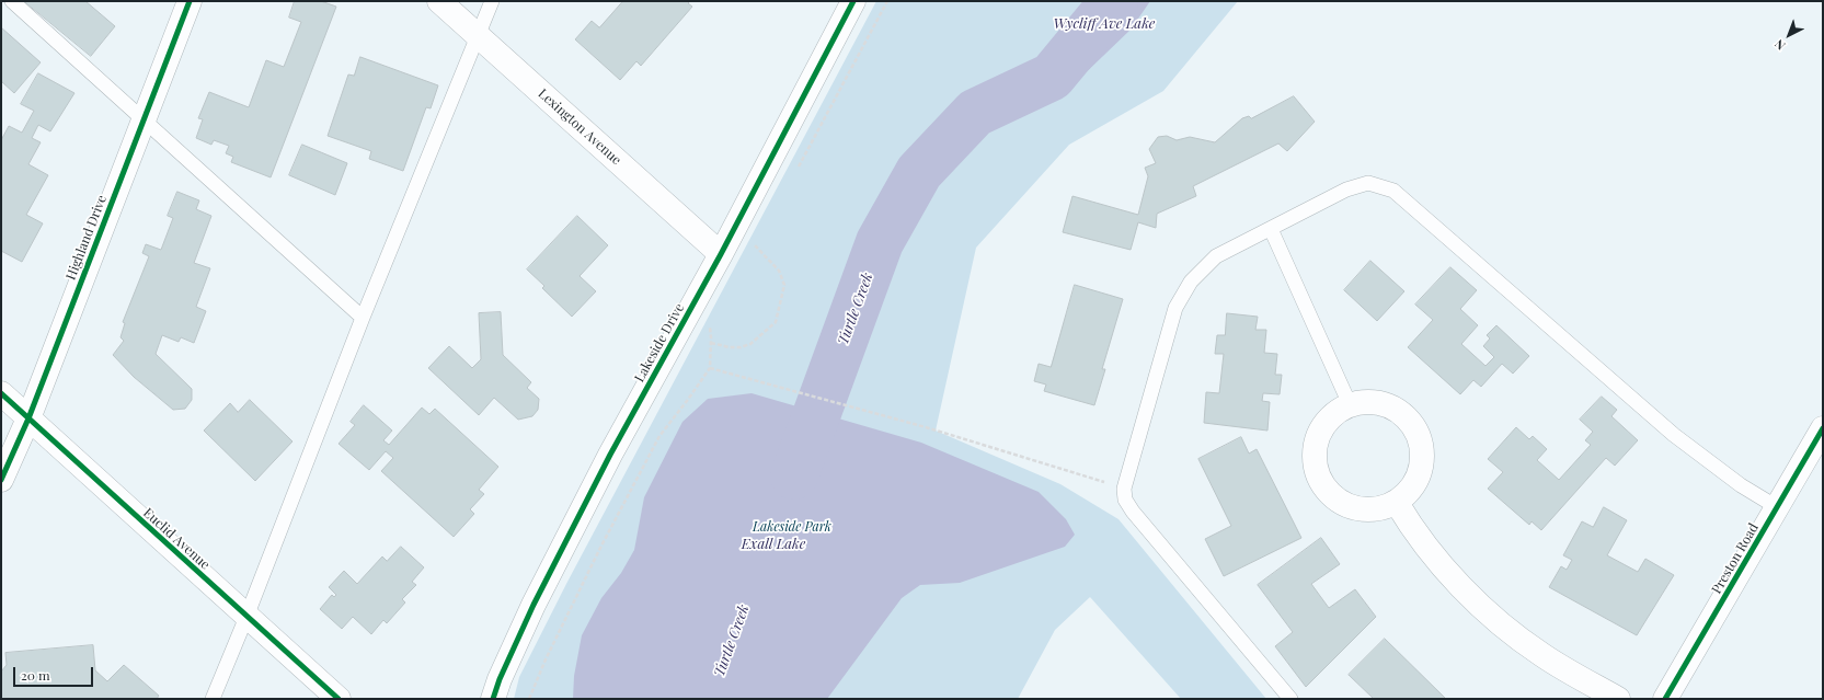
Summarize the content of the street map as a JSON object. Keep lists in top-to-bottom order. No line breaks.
{"streets":{"street":["Lexington Avenue","Highland Drive","Lakeside Drive","Euclid Avenue","Preston Road"]},"crossings":[["Lexington Avenue","Lakeside Drive"],["Highland Drive","Euclid Avenue"]],"water":["Wycliff Ave Lake","Turtle Creek","Exall Lake"],"parks":["Lakeside Park"],"scale_bar":"20 m","north":"bottom left"}
